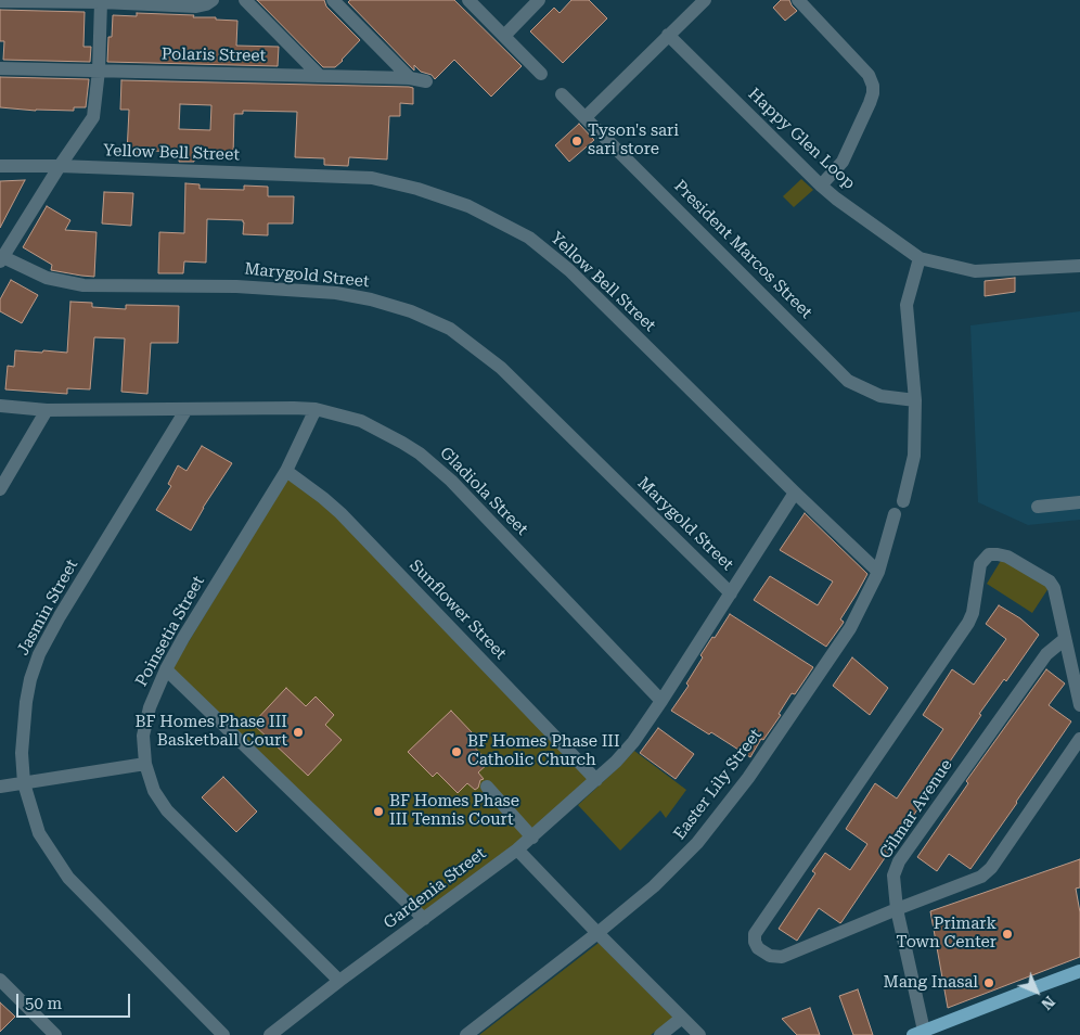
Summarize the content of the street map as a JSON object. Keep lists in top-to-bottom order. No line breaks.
{"streets":{"street":["Polaris Street","Happy Glen Loop","Yellow Bell Street","President Marcos Street","Marygold Street","Gladiola Street","Jasmin Street","Sunflower Street","Poinsetia Street","Easter Lily Street","Gilmar Avenue","Gardenia Street"]},"crossings":[["Yellow Bell Street","Easter Lily Street"],["Yellow Bell Street","Gardenia Street"],["Marygold Street","Gardenia Street"],["Gladiola Street","Jasmin Street"],["Gladiola Street","Poinsetia Street"],["Gladiola Street","Gardenia Street"],["Sunflower Street","Poinsetia Street"],["Sunflower Street","Gardenia Street"],["Poinsetia Street","Gardenia Street"]],"places":["Tyson's sari sari store","BF Homes Phase III Basketball Court","BF Homes Phase III Catholic Church","BF Homes Phase III Tennis Court","Primark Town Center","Mang Inasal"],"scale_bar":"50 m","north":"bottom right"}
